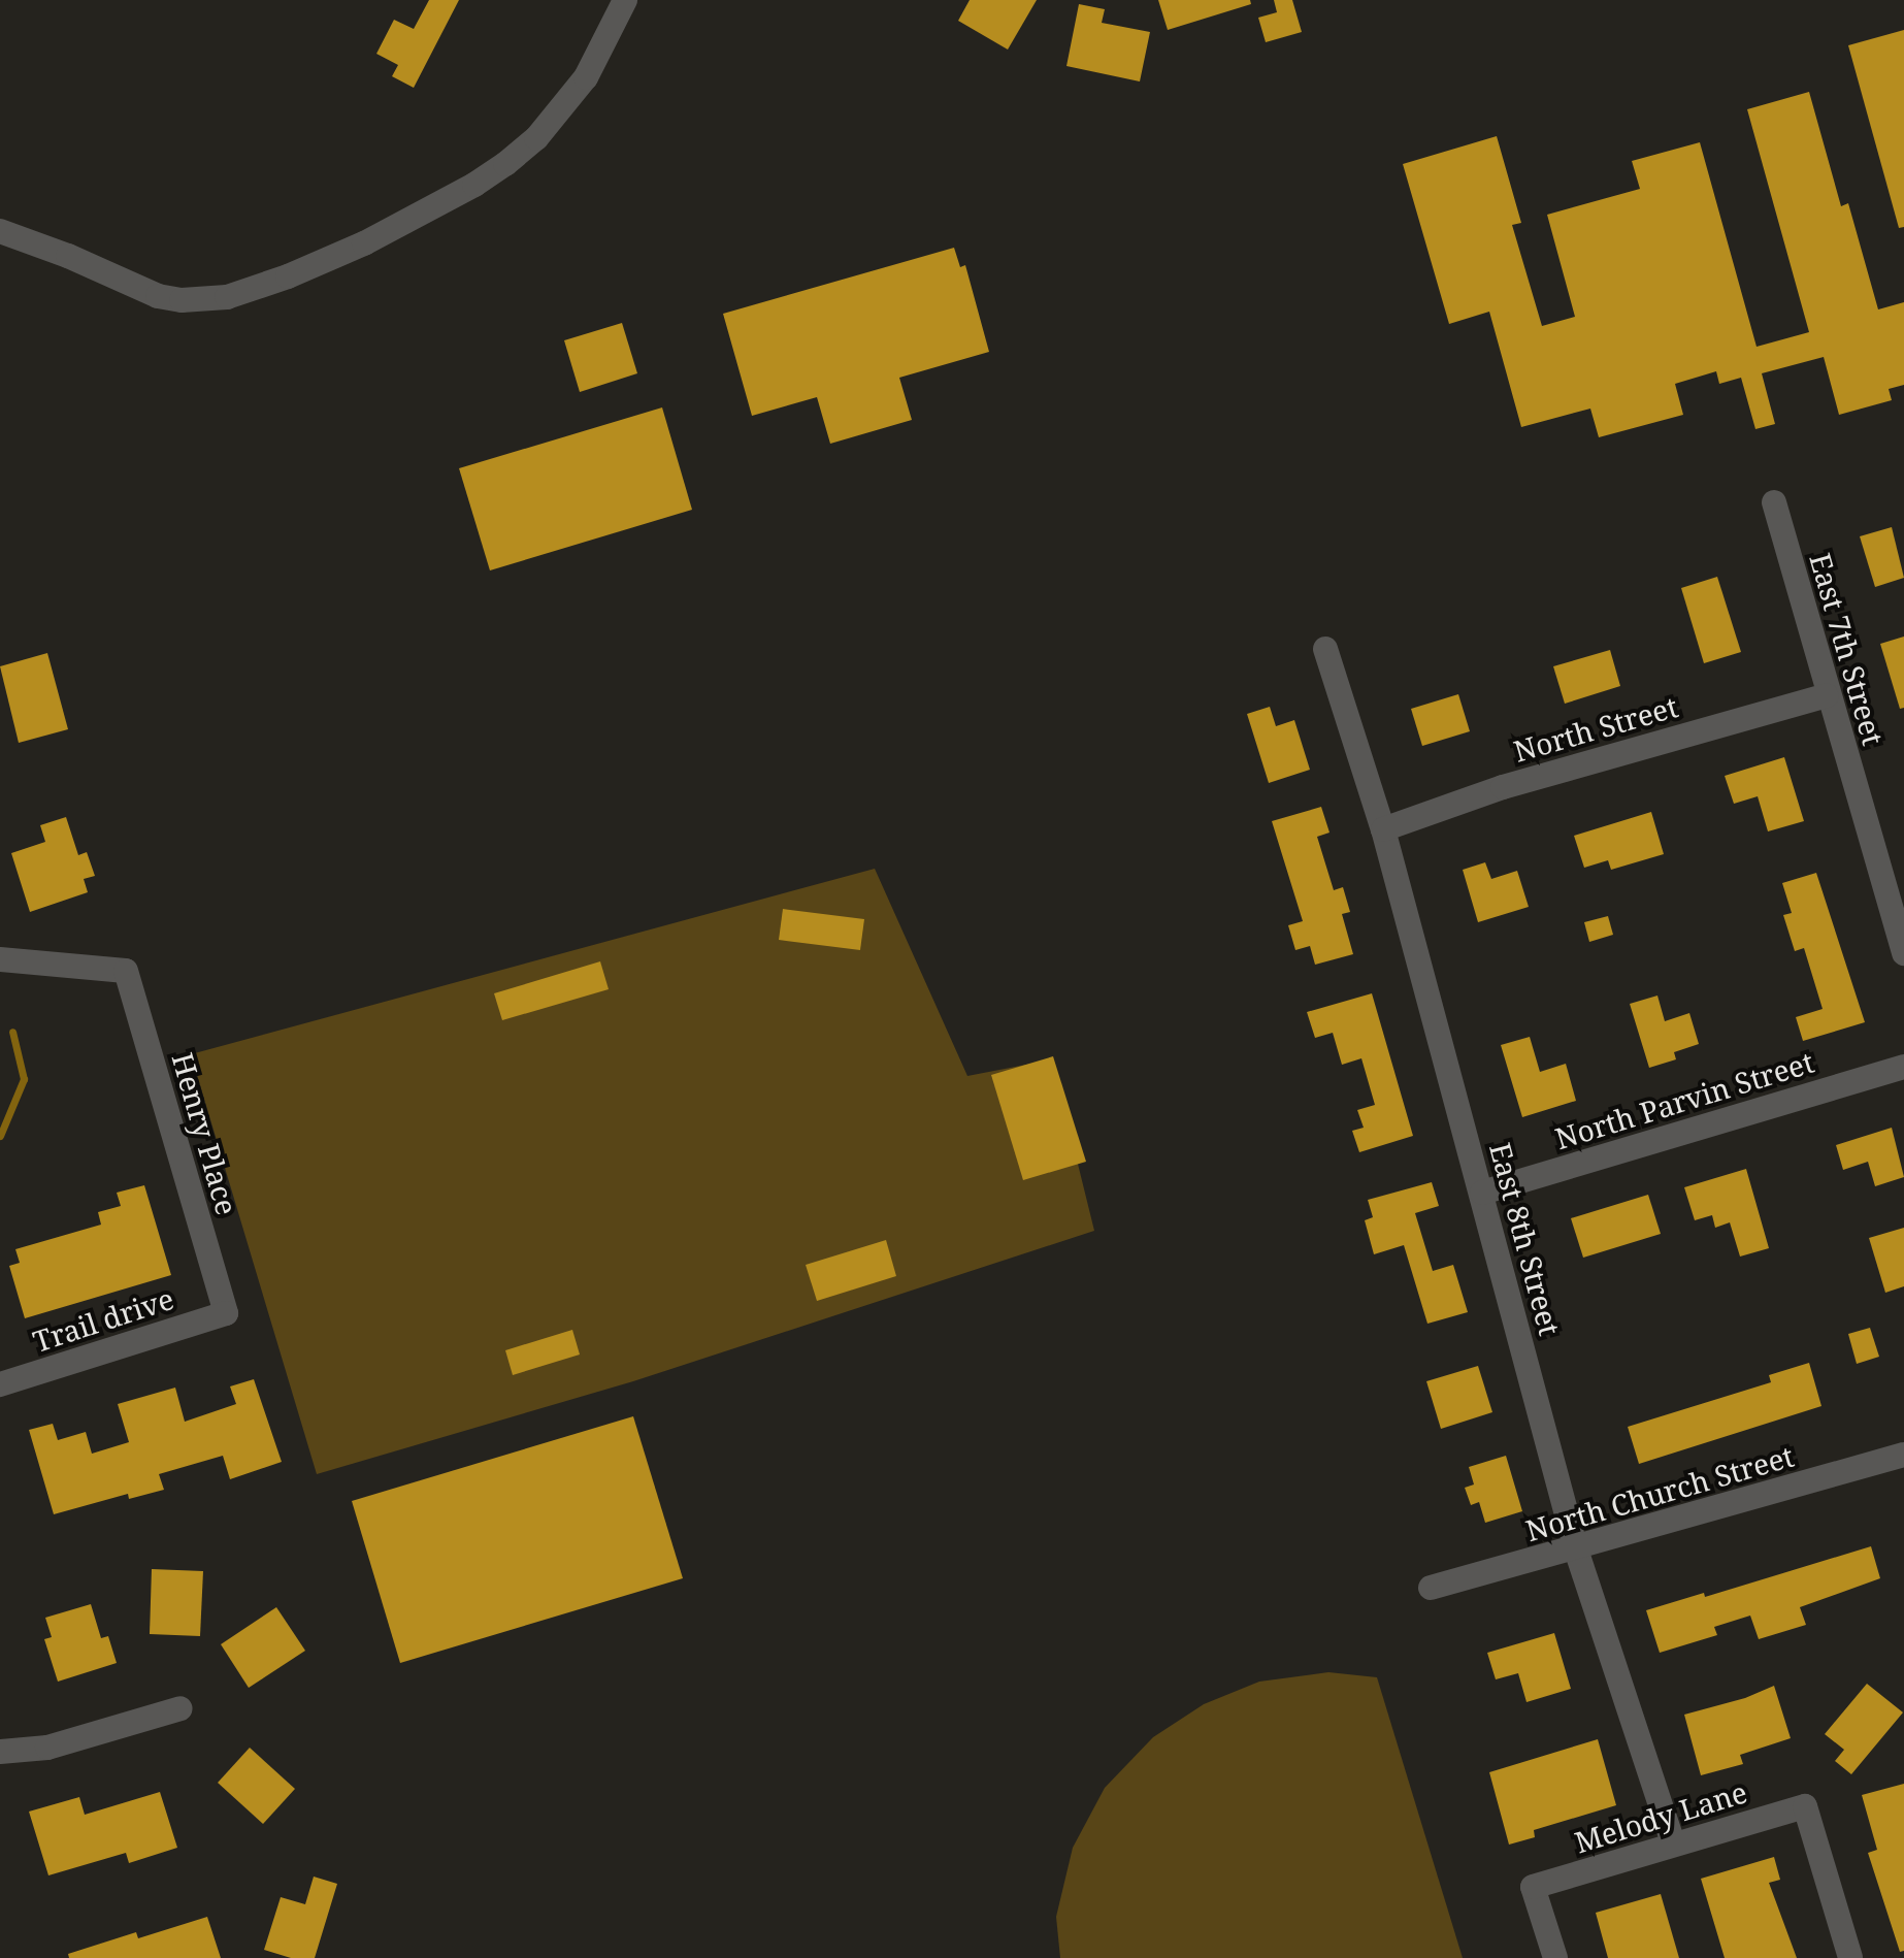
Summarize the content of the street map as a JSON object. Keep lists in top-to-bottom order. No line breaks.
{"streets":{"street":["East 7th Street","North Street","North Parvin Street","Henry Place","East 8th Street","Trail drive","North Church Street","Melody Lane"]},"crossings":[["East 7th Street","North Street"],["North Street","East 8th Street"],["North Parvin Street","East 8th Street"],["Henry Place","Trail drive"],["East 8th Street","North Church Street"],["East 8th Street","Melody Lane"]]}
